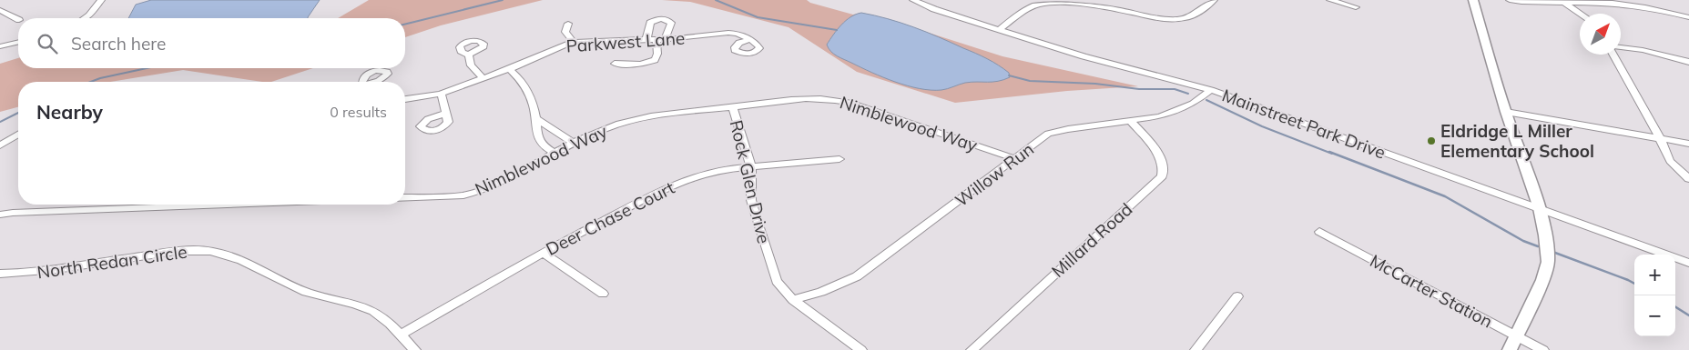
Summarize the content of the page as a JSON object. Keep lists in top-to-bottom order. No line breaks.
{"streets":{"street":["Parkwest Lane","Nimblewood Way","Mainstreet Park Drive","Willow Run","Rock Glen Drive","Deer Chase Court","Millard Road","North Redan Circle","McCarter Station"]},"crossings":[["Nimblewood Way","Willow Run"],["Nimblewood Way","Rock Glen Drive"],["Mainstreet Park Drive","Willow Run"],["Willow Run","Rock Glen Drive"],["Willow Run","Millard Road"],["Rock Glen Drive","Deer Chase Court"],["Deer Chase Court","North Redan Circle"]],"places":["Eldridge L Miller Elementary School"],"north":"top right","page":{"search":"Search here","heading":["Nearby","0 results"],"map_buttons":["+","−"]}}
